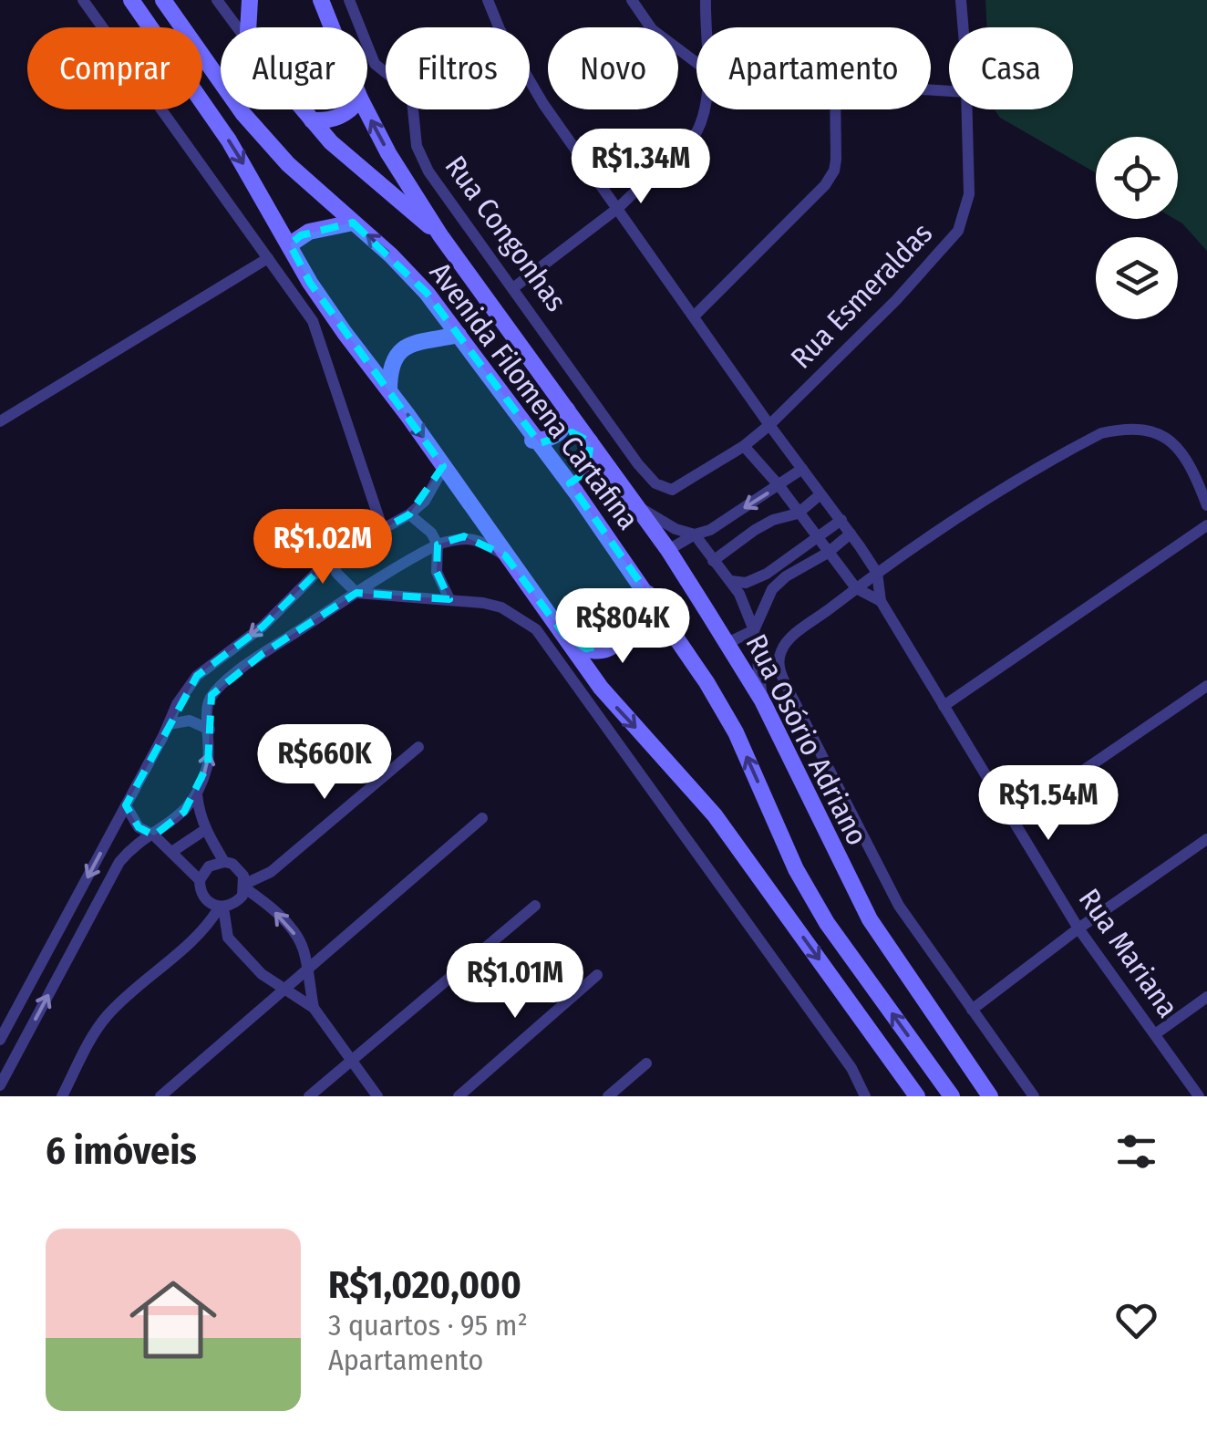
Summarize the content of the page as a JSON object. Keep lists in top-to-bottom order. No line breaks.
{"streets":{"main road":["Avenida Filomena Cartafina","Rua Osório Adriano"],"street":["Rua Congonhas","Rua Esmeraldas","Rua Mariana"]},"crossings":[["Rua Congonhas","Rua Esmeraldas"]],"page":{"chip":["Comprar","Alugar","Filtros","Novo","Apartamento","Casa"],"price":["R$1.34M","R$1.02M","R$804K","R$660K","R$1.54M","R$1.01M"],"heading":"6 imóveis","list":[{"name":"R$1,020,000","note":"3 quartos · 95 m² · Apartamento"}]}}
